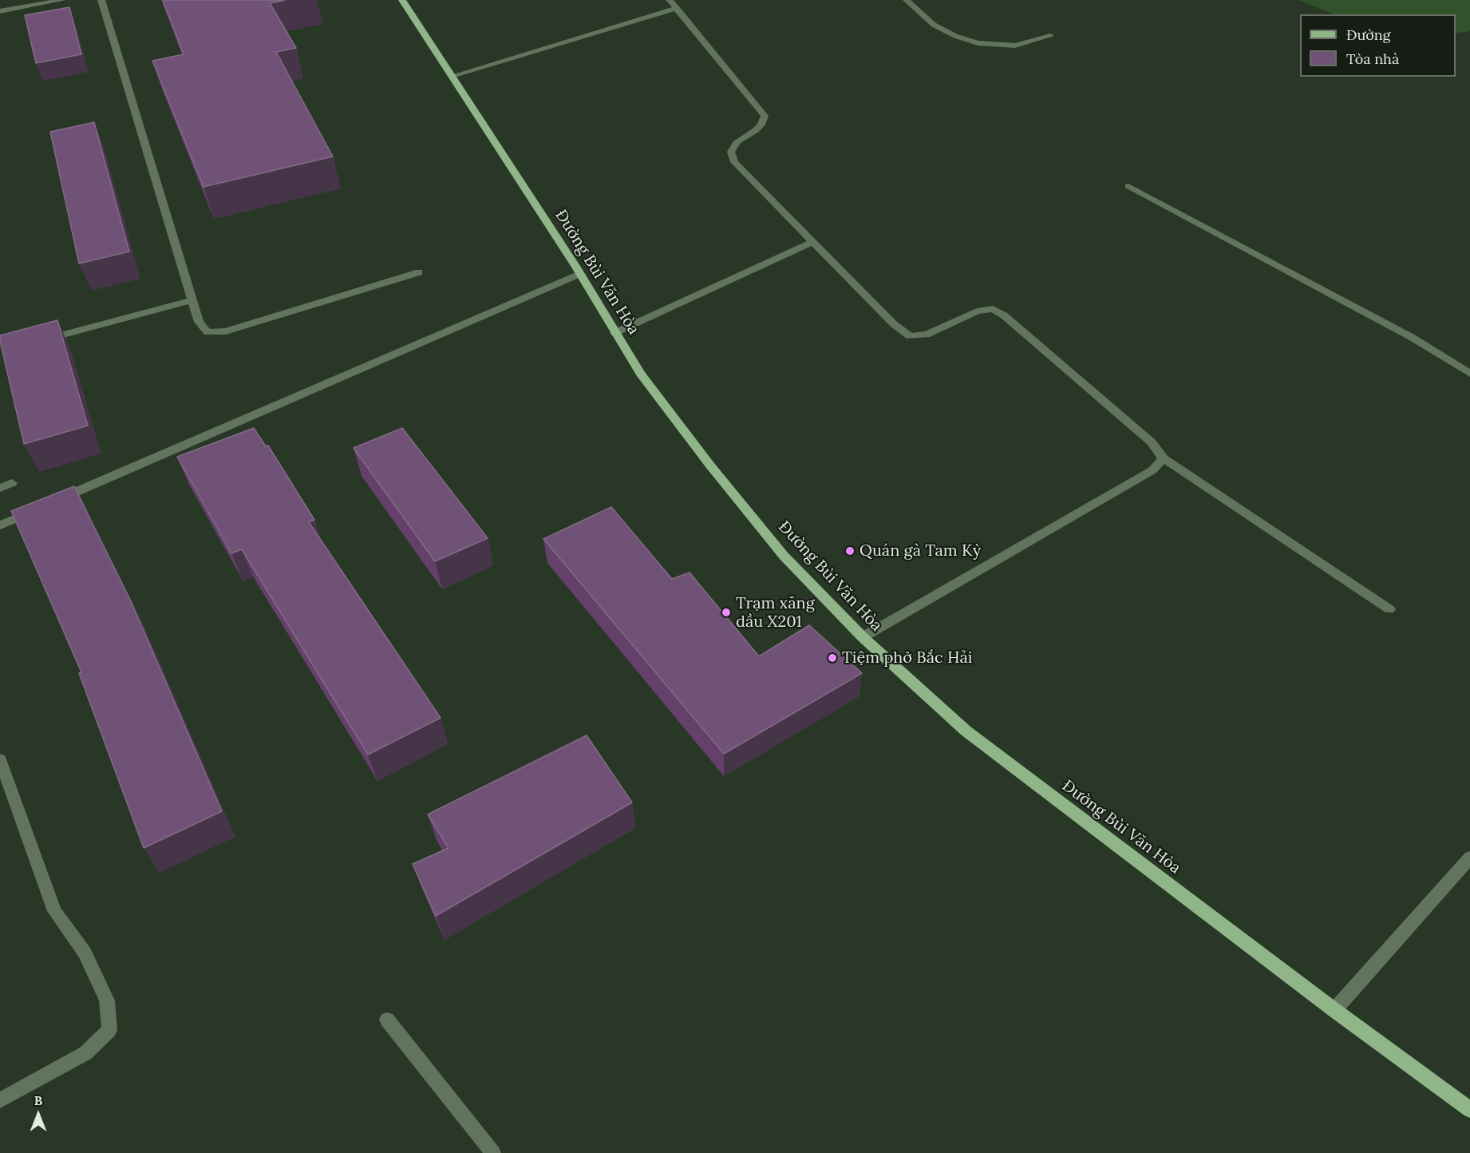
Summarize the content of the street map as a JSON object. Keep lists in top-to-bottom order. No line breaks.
{"streets":{"main road":["Đường Bùi Văn Hòa"]},"places":["Quán gà Tam Kỳ","Trạm xăng dầu X201","Tiệm phở Bắc Hải"],"legend":["Đường","Tòa nhà"],"north":"top"}
